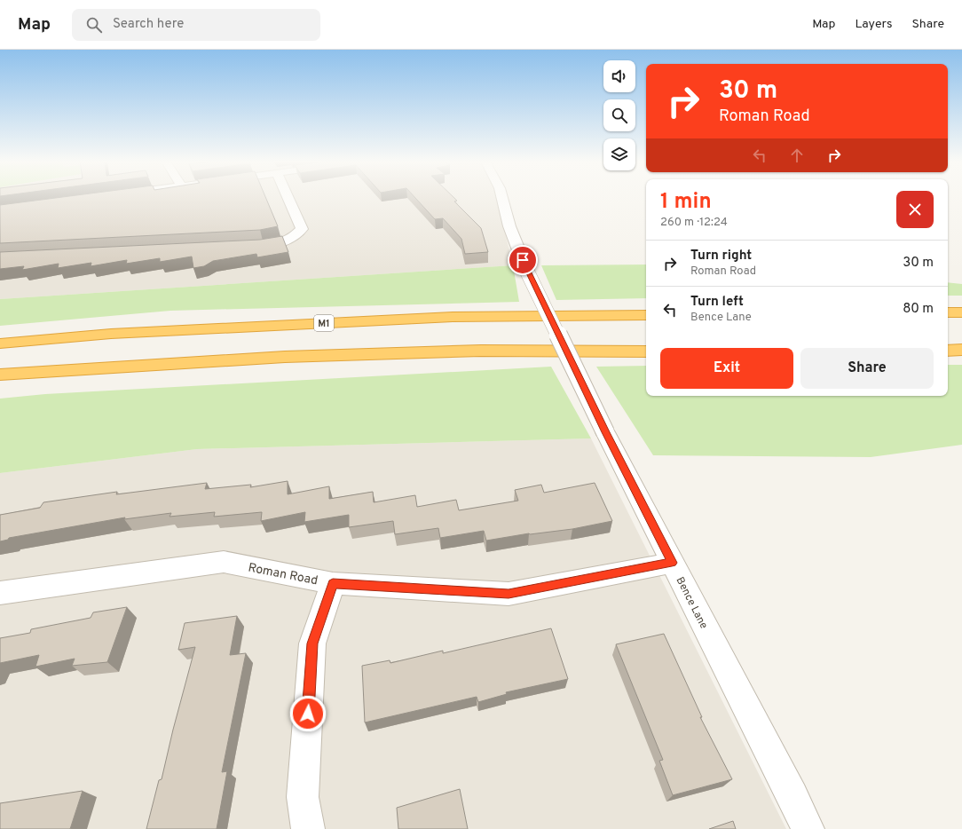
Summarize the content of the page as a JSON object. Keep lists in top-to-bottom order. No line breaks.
{"streets":{"highway":["M1"],"street":["Roman Road","Bence Lane"]},"crossings":[["Roman Road","Bence Lane"]],"page":{"header":"Map","search":"Search here","nav":["Map","Layers","Share"],"turn":["30 m","Roman Road"],"heading":["1 min","260 m · 12:24"],"list":[{"name":"Turn right","note":"Roman Road","value":"30 m"},{"name":"Turn left","note":"Bence Lane","value":"80 m"}],"buttons":["Exit","Share"]}}
